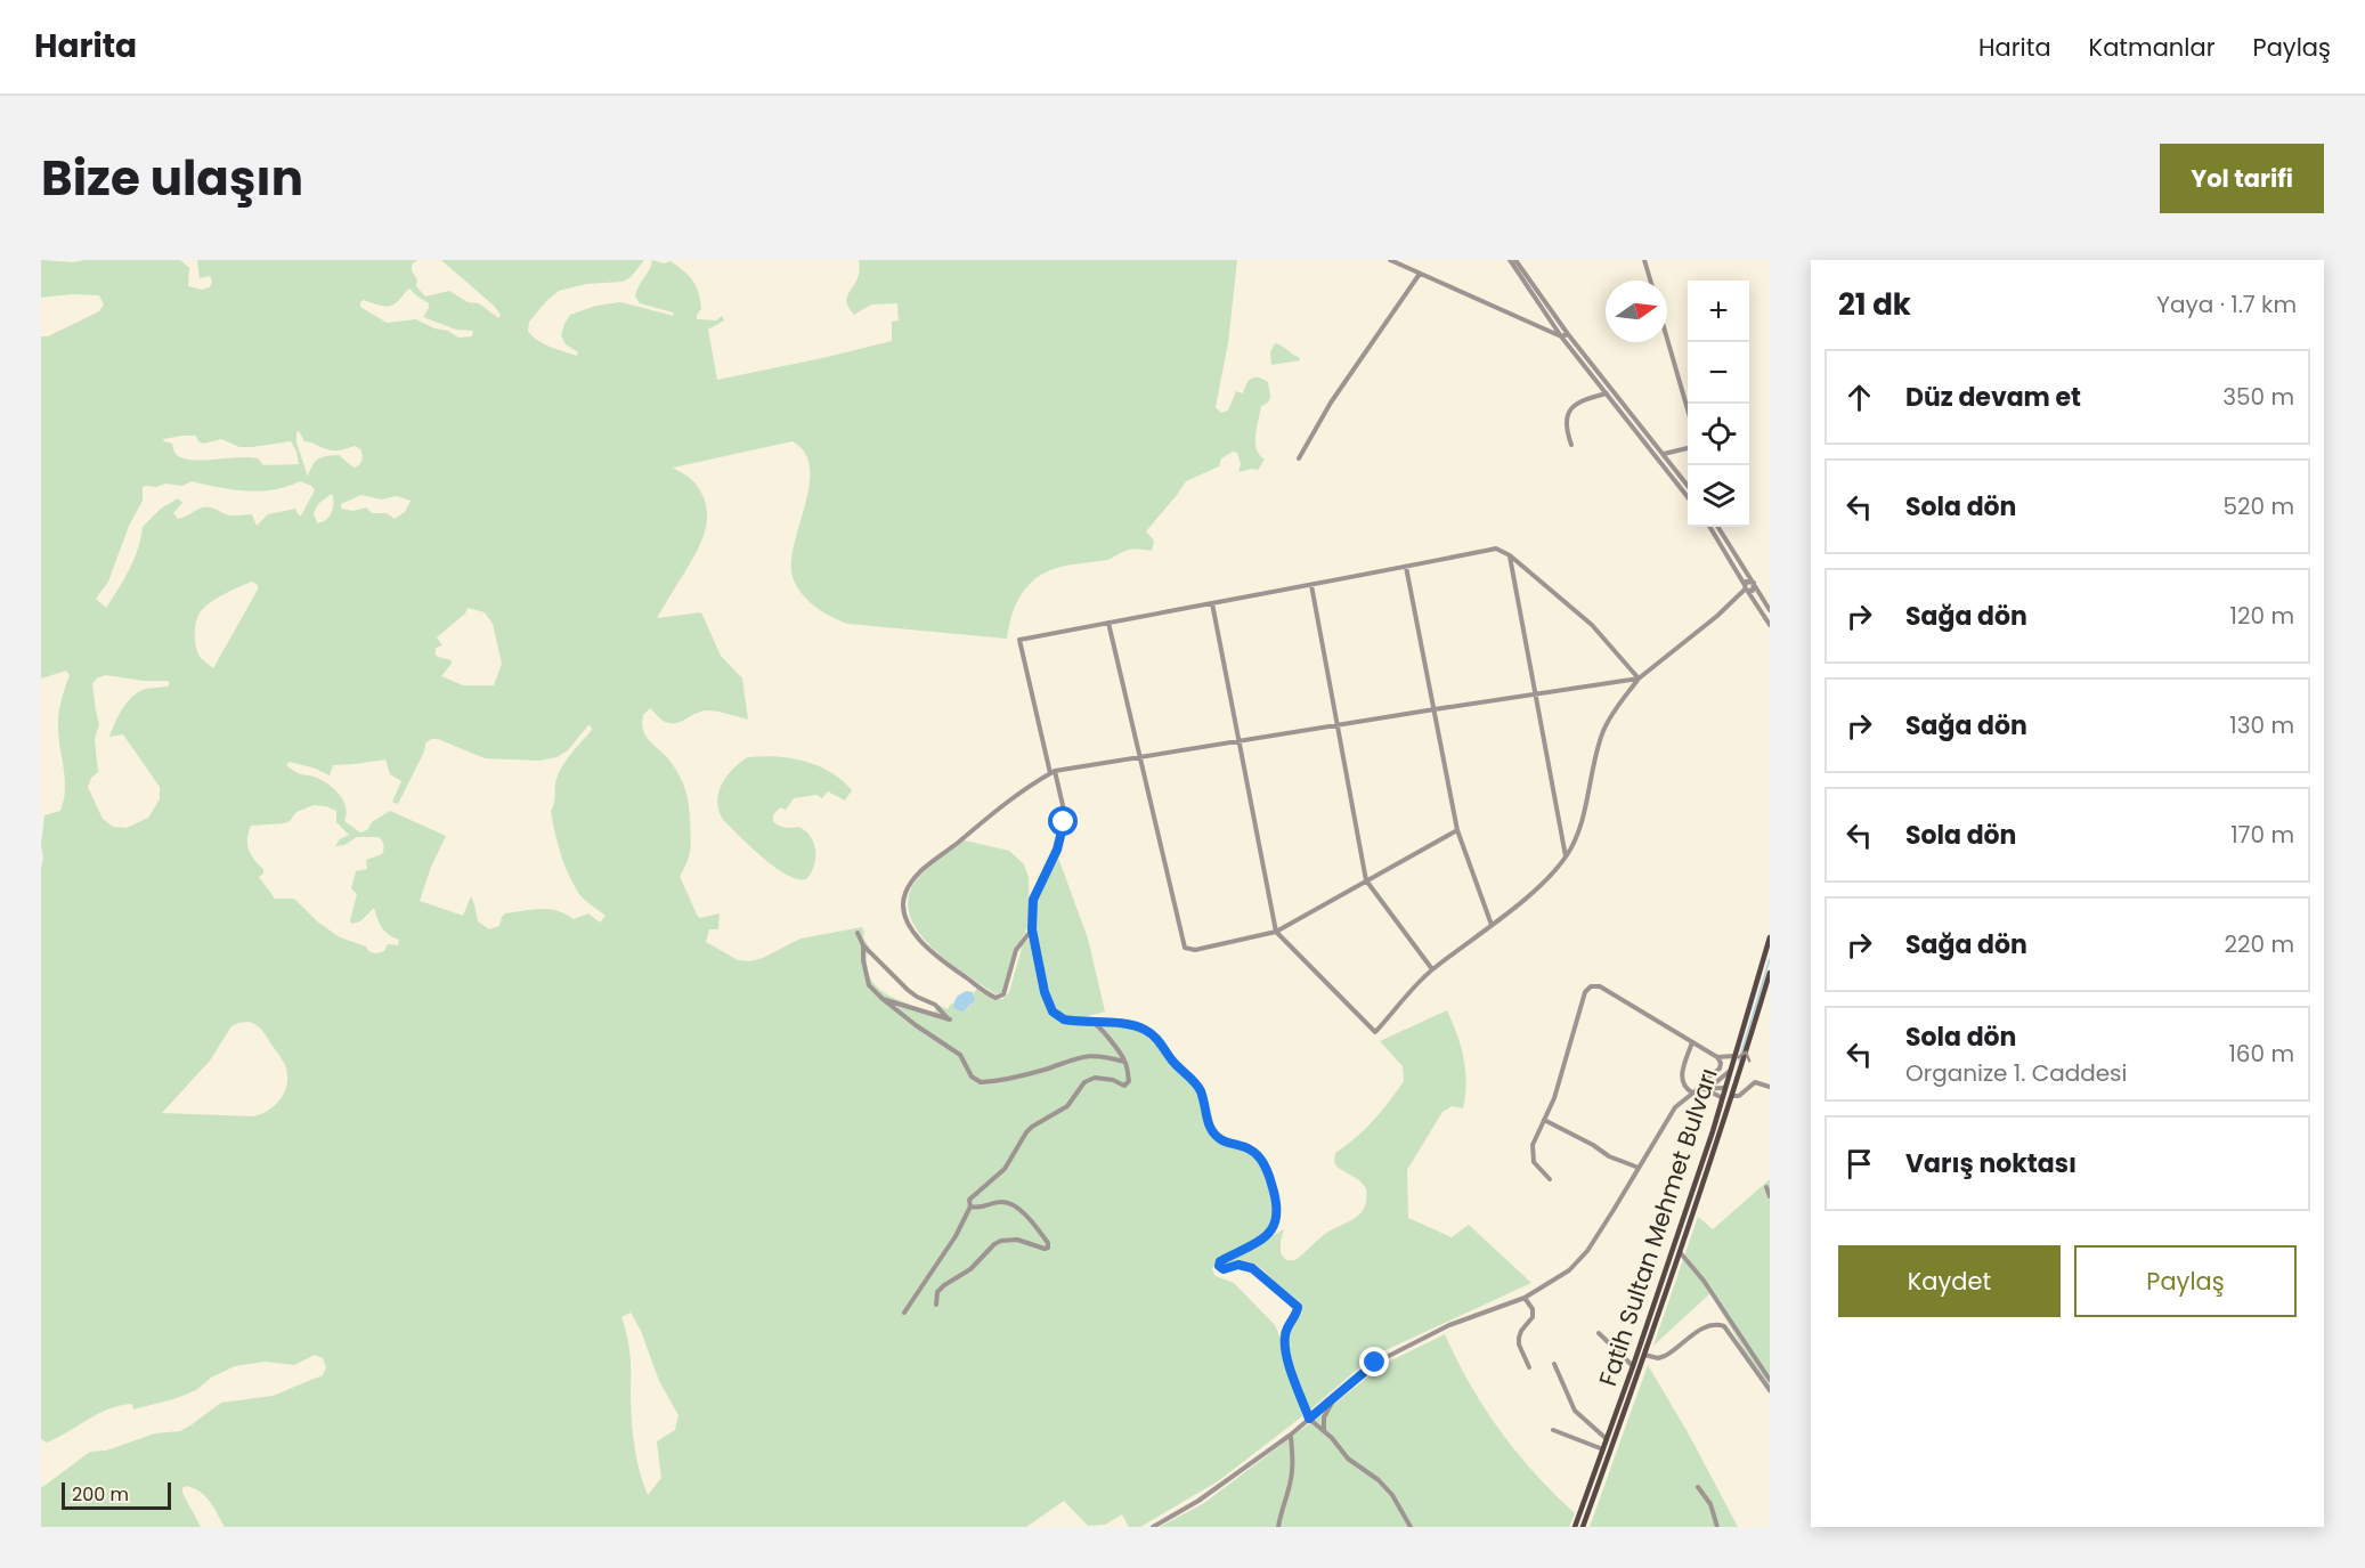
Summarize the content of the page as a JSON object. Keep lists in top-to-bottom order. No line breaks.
{"streets":{"main road":["Fatih Sultan Mehmet Bulvarı"]},"scale_bar":"200 m","north":"right","page":{"header":"Harita","nav":["Harita","Katmanlar","Paylaş"],"title":"Bize ulaşın","buttons":["Yol tarifi",["Kaydet","Paylaş"]],"heading":["21 dk","Yaya · 1.7 km"],"map_buttons":["+","−"],"list":[["Düz devam et","350 m"],["Sola dön","520 m"],["Sağa dön","120 m"],["Sağa dön","130 m"],["Sola dön","170 m"],["Sağa dön","220 m"],["Sola dön","Organize 1. Caddesi","160 m"],"Varış noktası"],"scale":"200 m"}}
